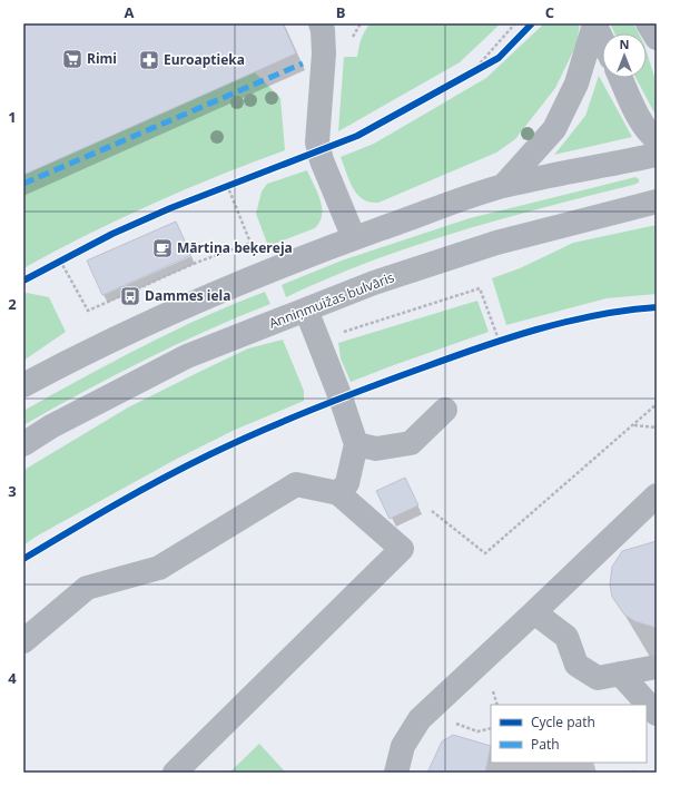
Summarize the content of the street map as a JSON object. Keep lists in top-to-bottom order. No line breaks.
{"streets":{"street":["Anniņmuižas bulvāris"]},"places":{"supermarket":["Rimi"],"pharmacy":["Euroaptieka"],"cafe":["Mārtiņa beķereja"],"bus stop":["Dammes iela"]},"legend":["Cycle path","Path"],"north":"top","grid":{"columns":["A","B","C"],"rows":["1","2","3","4"]}}
